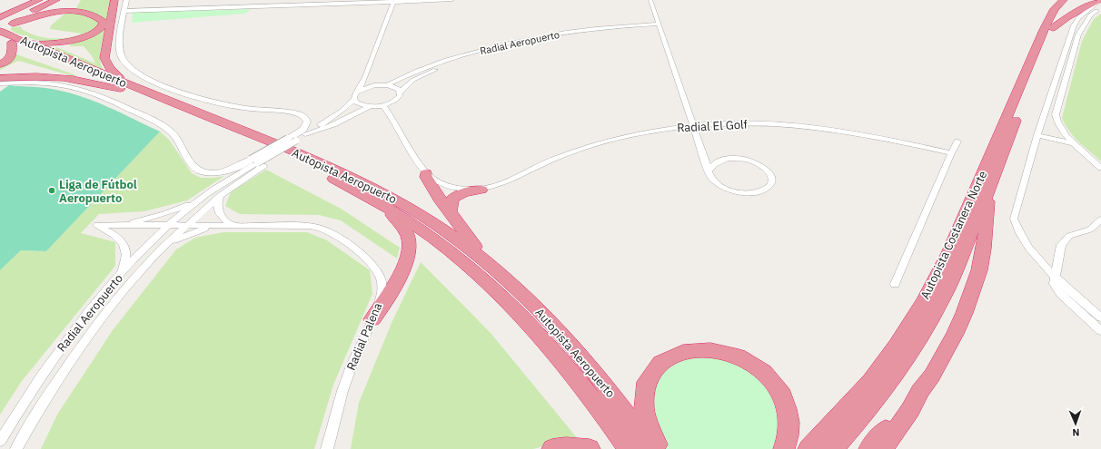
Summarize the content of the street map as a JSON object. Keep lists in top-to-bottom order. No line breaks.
{"streets":{"highway":["Autopista Aeropuerto","Autopista Costanera Norte"],"street":["Radial Aeropuerto","Radial El Golf","Radial Palena"]},"crossings":[["Radial Aeropuerto","Radial Palena"]],"places":["Liga de Fútbol Aeropuerto"],"north":"bottom"}
